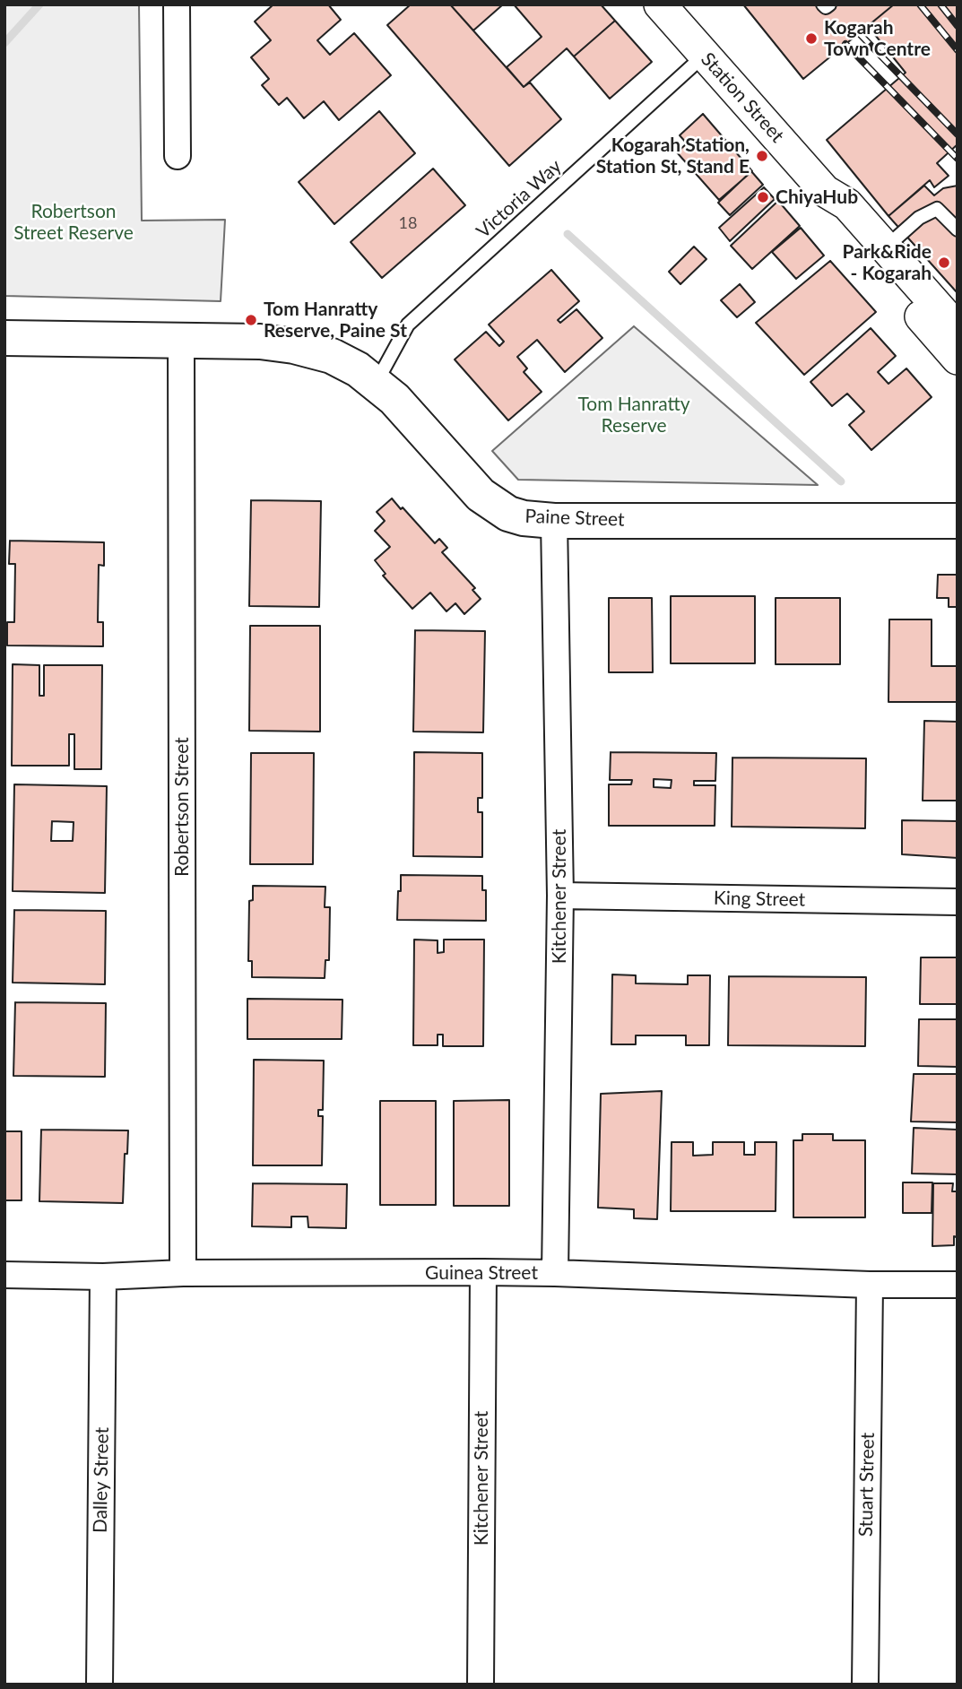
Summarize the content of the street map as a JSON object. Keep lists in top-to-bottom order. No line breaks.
{"streets":{"main road":["Paine Street"],"street":["Station Street","Robertson Street","Kitchener Street","King Street","Guinea Street","Dalley Street","Stuart Street"],"lane":["Victoria Way"]},"crossings":[["Station Street","Victoria Way"],["Victoria Way","Paine Street"],["Paine Street","Robertson Street"],["Paine Street","Kitchener Street"],["Robertson Street","Guinea Street"],["Kitchener Street","King Street"],["Kitchener Street","Guinea Street"],["Guinea Street","Dalley Street"],["Guinea Street","Stuart Street"]],"parks":["Robertson Street Reserve","Tom Hanratty Reserve"],"places":["Kogarah Town Centre","Kogarah Station, Station St, Stand E","ChiyaHub","Park&Ride - Kogarah","Tom Hanratty Reserve, Paine St"],"house_numbers":["18"]}
